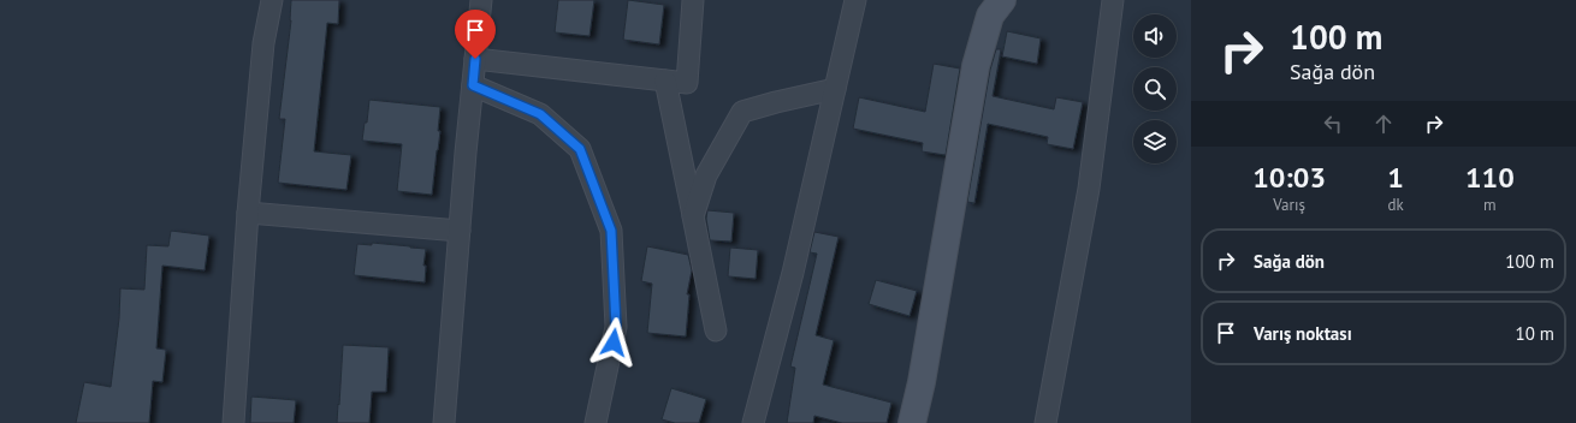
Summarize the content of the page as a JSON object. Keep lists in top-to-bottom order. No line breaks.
{"page":{"turn":["100 m","Sağa dön"],"eta":["10:03","Varış","1","dk","110","m"],"list":[{"name":"Sağa dön","value":"100 m"},{"name":"Varış noktası","value":"10 m"}]}}
